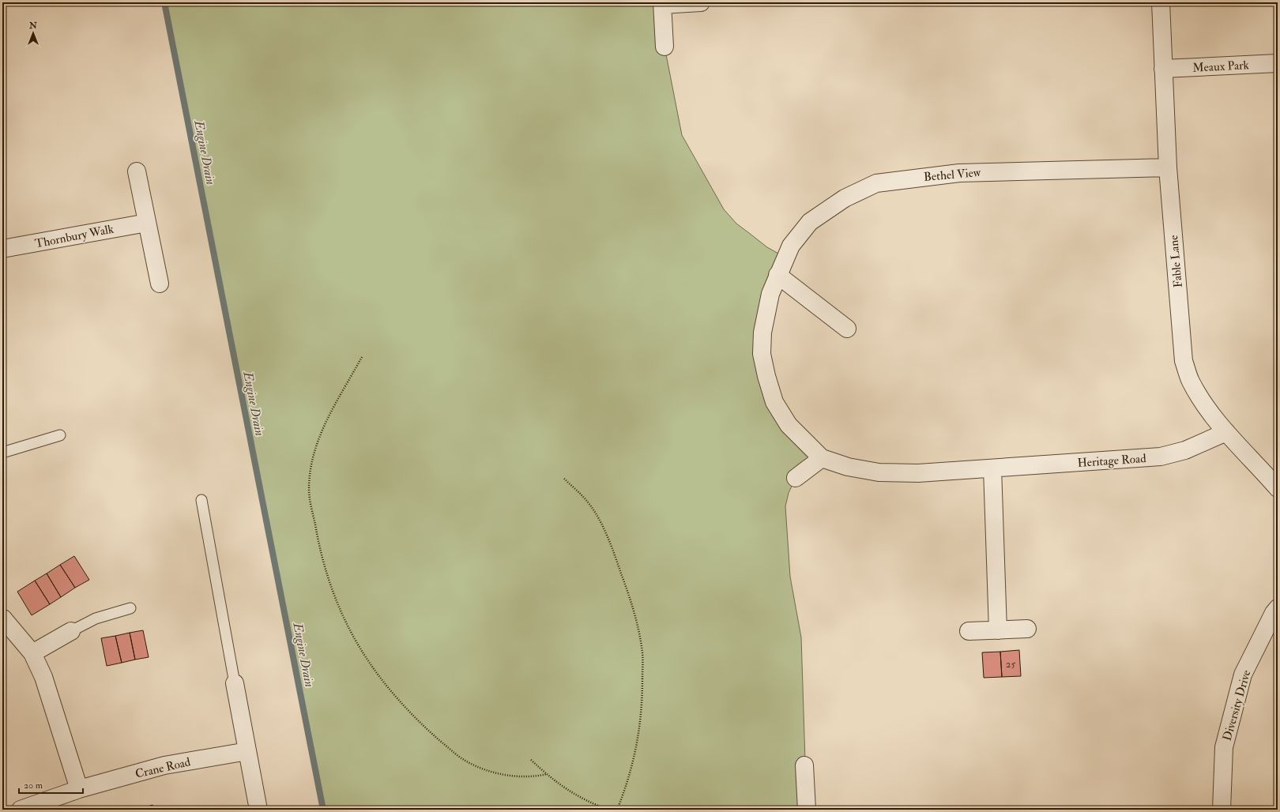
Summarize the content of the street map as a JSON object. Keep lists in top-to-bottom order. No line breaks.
{"streets":{"street":["Meaux Park","Bethel View","Thornbury Walk","Fable Lane","Heritage Road","Diversity Drive","Crane Road"]},"crossings":[["Meaux Park","Fable Lane"],["Bethel View","Fable Lane"],["Bethel View","Heritage Road"],["Fable Lane","Heritage Road"]],"water":["Engine Drain"],"house_numbers":["25"],"scale_bar":"20 m","north":"top"}
